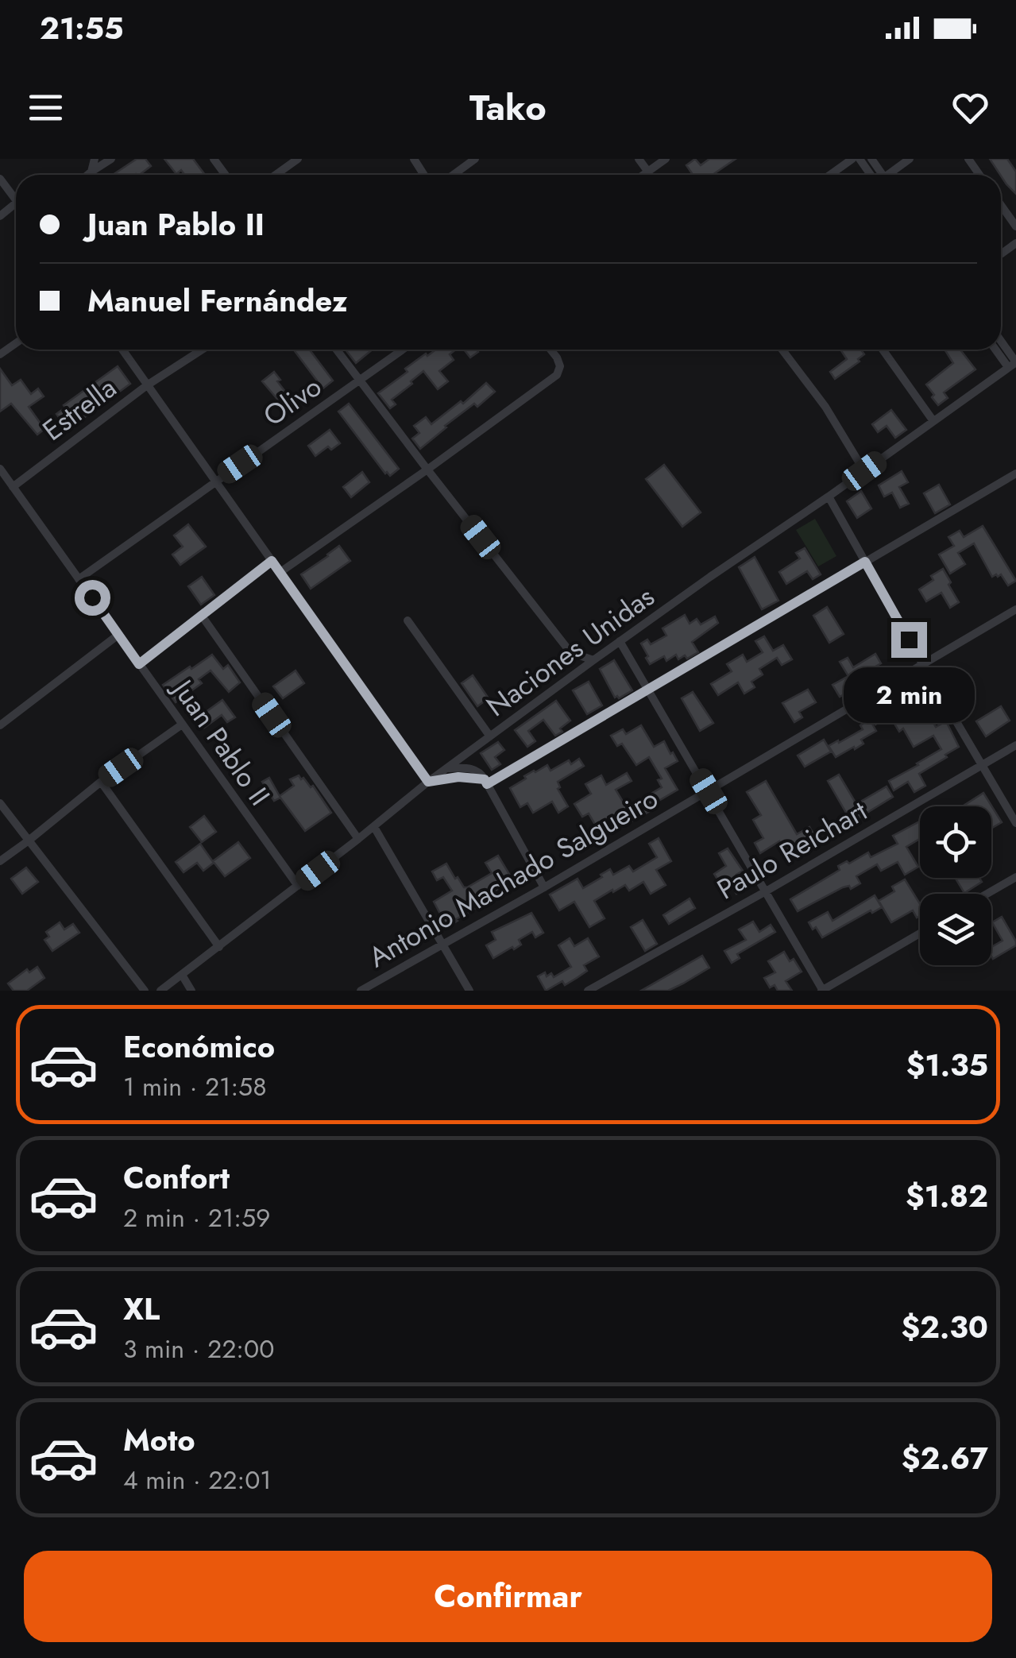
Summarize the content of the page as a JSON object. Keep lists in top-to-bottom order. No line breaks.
{"streets":{"street":["Olivo","Estrella","Naciones Unidas","Juan Pablo II","Paulo Reichart","Antonio Machado Salgueiro"]},"crossings":[["Olivo","Juan Pablo II"],["Estrella","Juan Pablo II"],["Naciones Unidas","Juan Pablo II"]],"page":{"status":"21:55","header":"Tako","banner":["Juan Pablo II","Manuel Fernández"],"bubble":"2 min","list":[{"name":"Económico","note":"1 min · 21:58","value":"$1.35"},{"name":"Confort","note":"2 min · 21:59","value":"$1.82"},{"name":"XL","note":"3 min · 22:00","value":"$2.30"},{"name":"Moto","note":"4 min · 22:01","value":"$2.67"}],"buttons":"Confirmar"}}
